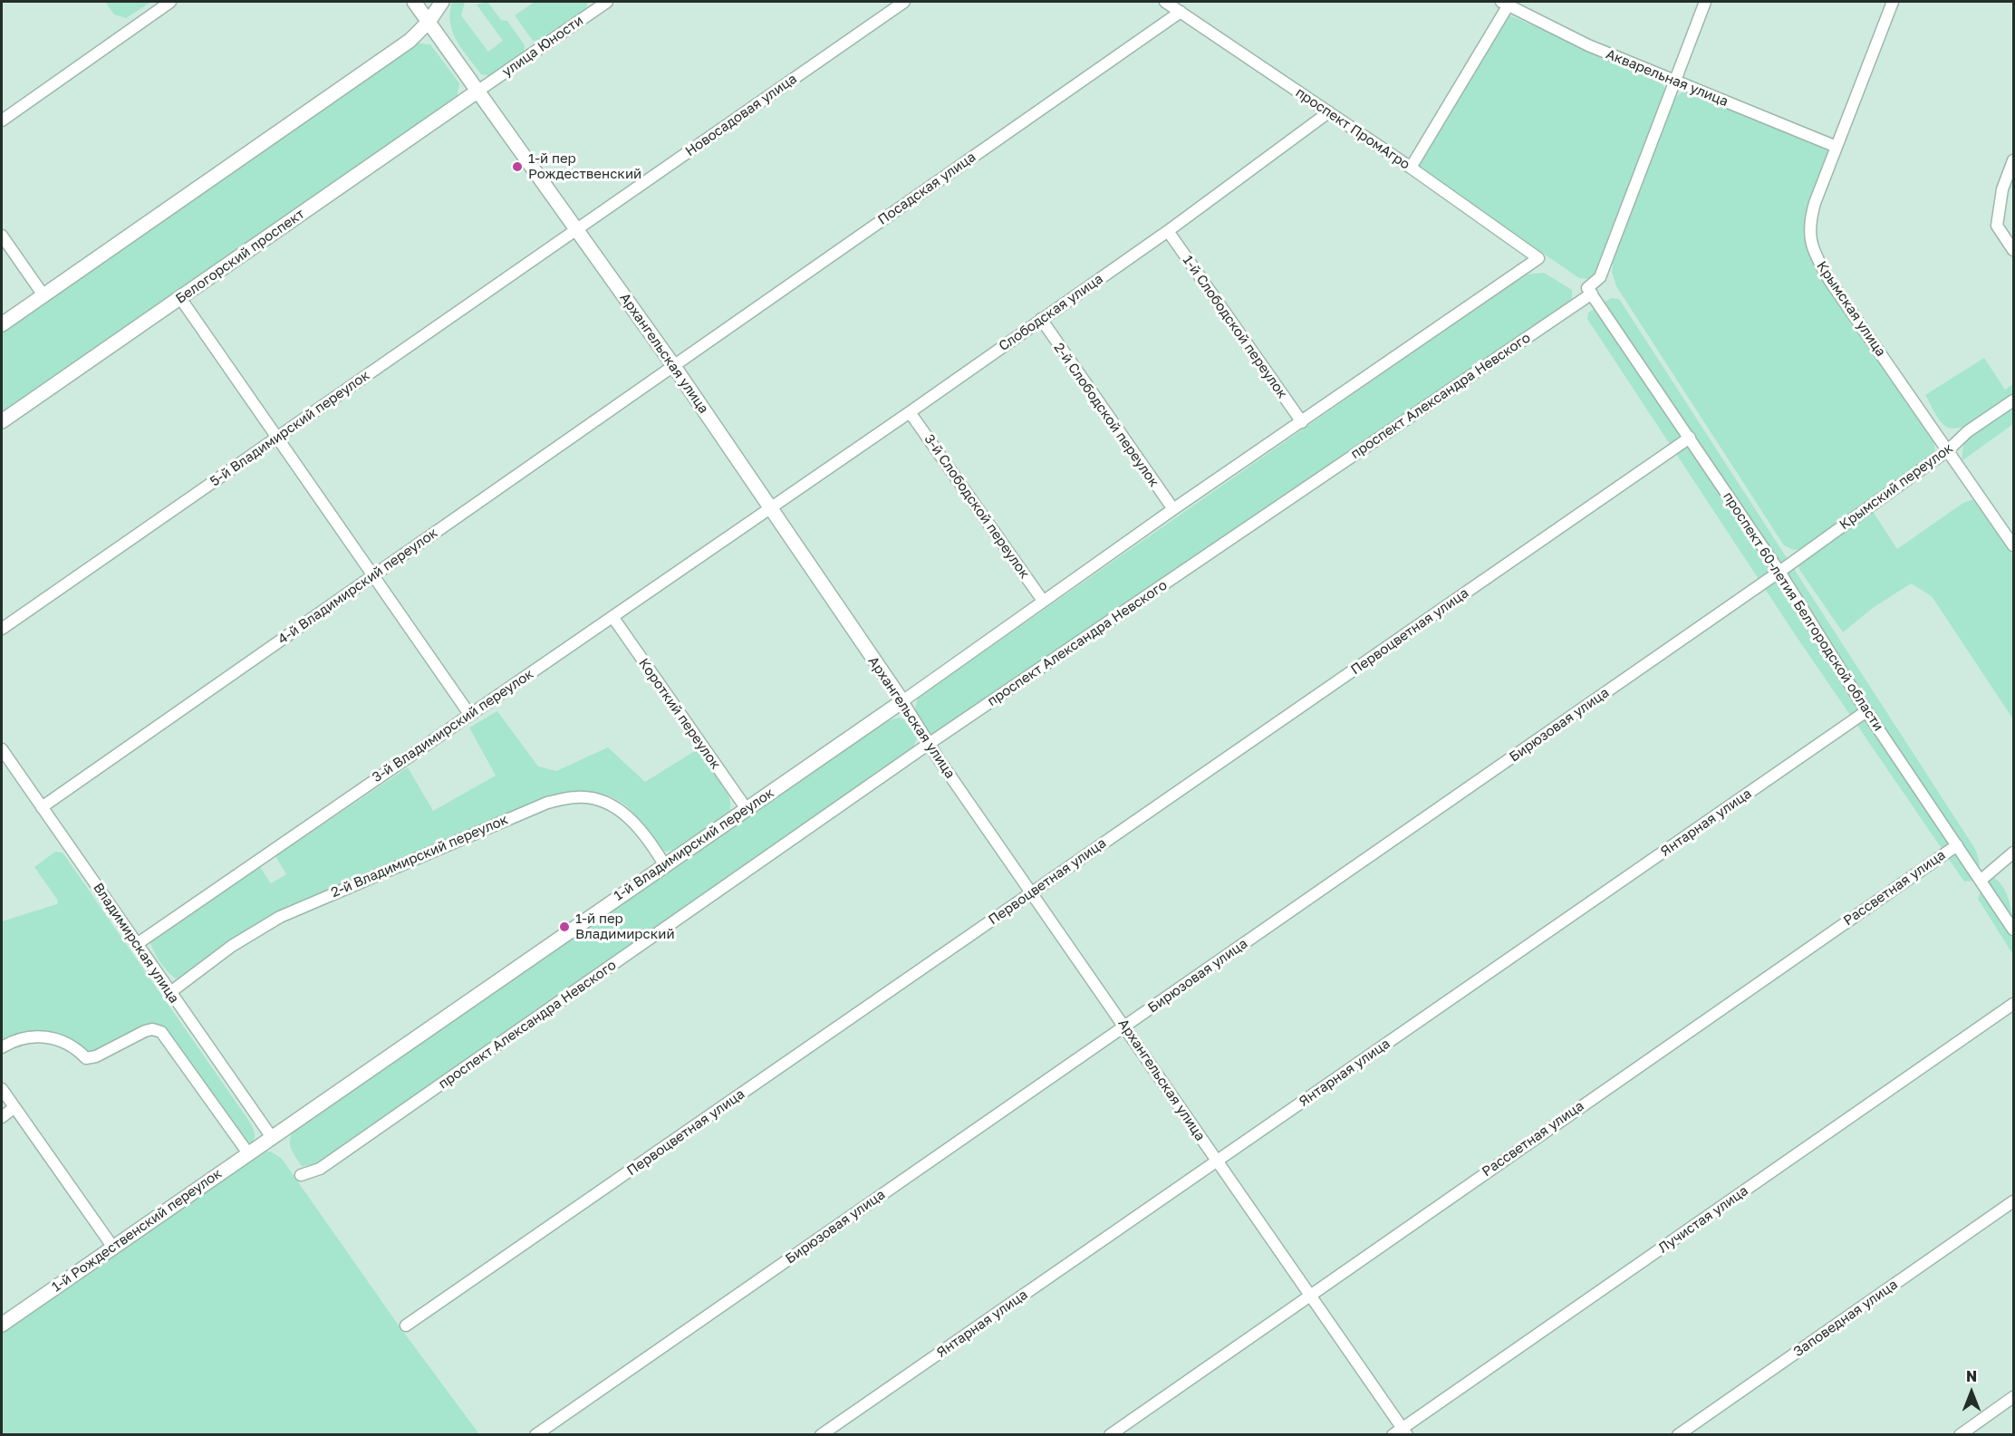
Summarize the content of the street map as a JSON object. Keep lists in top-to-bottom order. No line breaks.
{"streets":{"street":["улица Юности","Акварельная улица","Новосадовая улица","проспект ПромАгро","Посадская улица","Белогорский проспект","Крымская улица","Слободская улица","1-й Слободской переулок","Архангельская улица","проспект Александра Невского","2-й Слободской переулок","5-й Владимирский переулок","Крымский переулок","3-й Слободской переулок","4-й Владимирский переулок","проспект 60-летия Белгородской области","Первоцветная улица","Короткий переулок","Бирюзовая улица","3-й Владимирский переулок","Янтарная улица","1-й Владимирский переулок","2-й Владимирский переулок","Рассветная улица","Владимирская улица","Лучистая улица","1-й Рождественский переулок","Заповедная улица"]},"crossings":[["улица Юности","Белогорский проспект"],["улица Юности","Архангельская улица"],["Акварельная улица","Крымская улица"],["Новосадовая улица","Архангельская улица"],["Новосадовая улица","5-й Владимирский переулок"],["проспект ПромАгро","Посадская улица"],["проспект ПромАгро","Слободская улица"],["проспект ПромАгро","1-й Слободской переулок"],["Посадская улица","Архангельская улица"],["Посадская улица","4-й Владимирский переулок"],["Белогорский проспект","Архангельская улица"],["Крымская улица","Крымский переулок"],["Слободская улица","1-й Слободской переулок"],["Слободская улица","Архангельская улица"],["Слободская улица","2-й Слободской переулок"],["Слободская улица","3-й Слободской переулок"],["Слободская улица","3-й Владимирский переулок"],["Архангельская улица","проспект Александра Невского"],["Архангельская улица","5-й Владимирский переулок"],["Архангельская улица","4-й Владимирский переулок"],["Архангельская улица","Первоцветная улица"],["Архангельская улица","Бирюзовая улица"],["Архангельская улица","3-й Владимирский переулок"],["Архангельская улица","Янтарная улица"],["Архангельская улица","1-й Владимирский переулок"],["Архангельская улица","Рассветная улица"],["Архангельская улица","Лучистая улица"],["проспект Александра Невского","проспект 60-летия Белгородской области"],["Крымский переулок","проспект 60-летия Белгородской области"],["Крымский переулок","Бирюзовая улица"],["4-й Владимирский переулок","Владимирская улица"],["проспект 60-летия Белгородской области","Первоцветная улица"],["проспект 60-летия Белгородской области","Бирюзовая улица"],["проспект 60-летия Белгородской области","Янтарная улица"],["проспект 60-летия Белгородской области","Рассветная улица"],["Короткий переулок","3-й Владимирский переулок"],["Короткий переулок","1-й Владимирский переулок"],["3-й Владимирский переулок","Владимирская улица"],["1-й Владимирский переулок","2-й Владимирский переулок"],["1-й Владимирский переулок","Владимирская улица"],["1-й Владимирский переулок","1-й Рождественский переулок"],["2-й Владимирский переулок","Владимирская улица"],["Владимирская улица","1-й Рождественский переулок"]],"places":["1-й пер Рождественский","1-й пер Владимирский"],"north":"top"}
